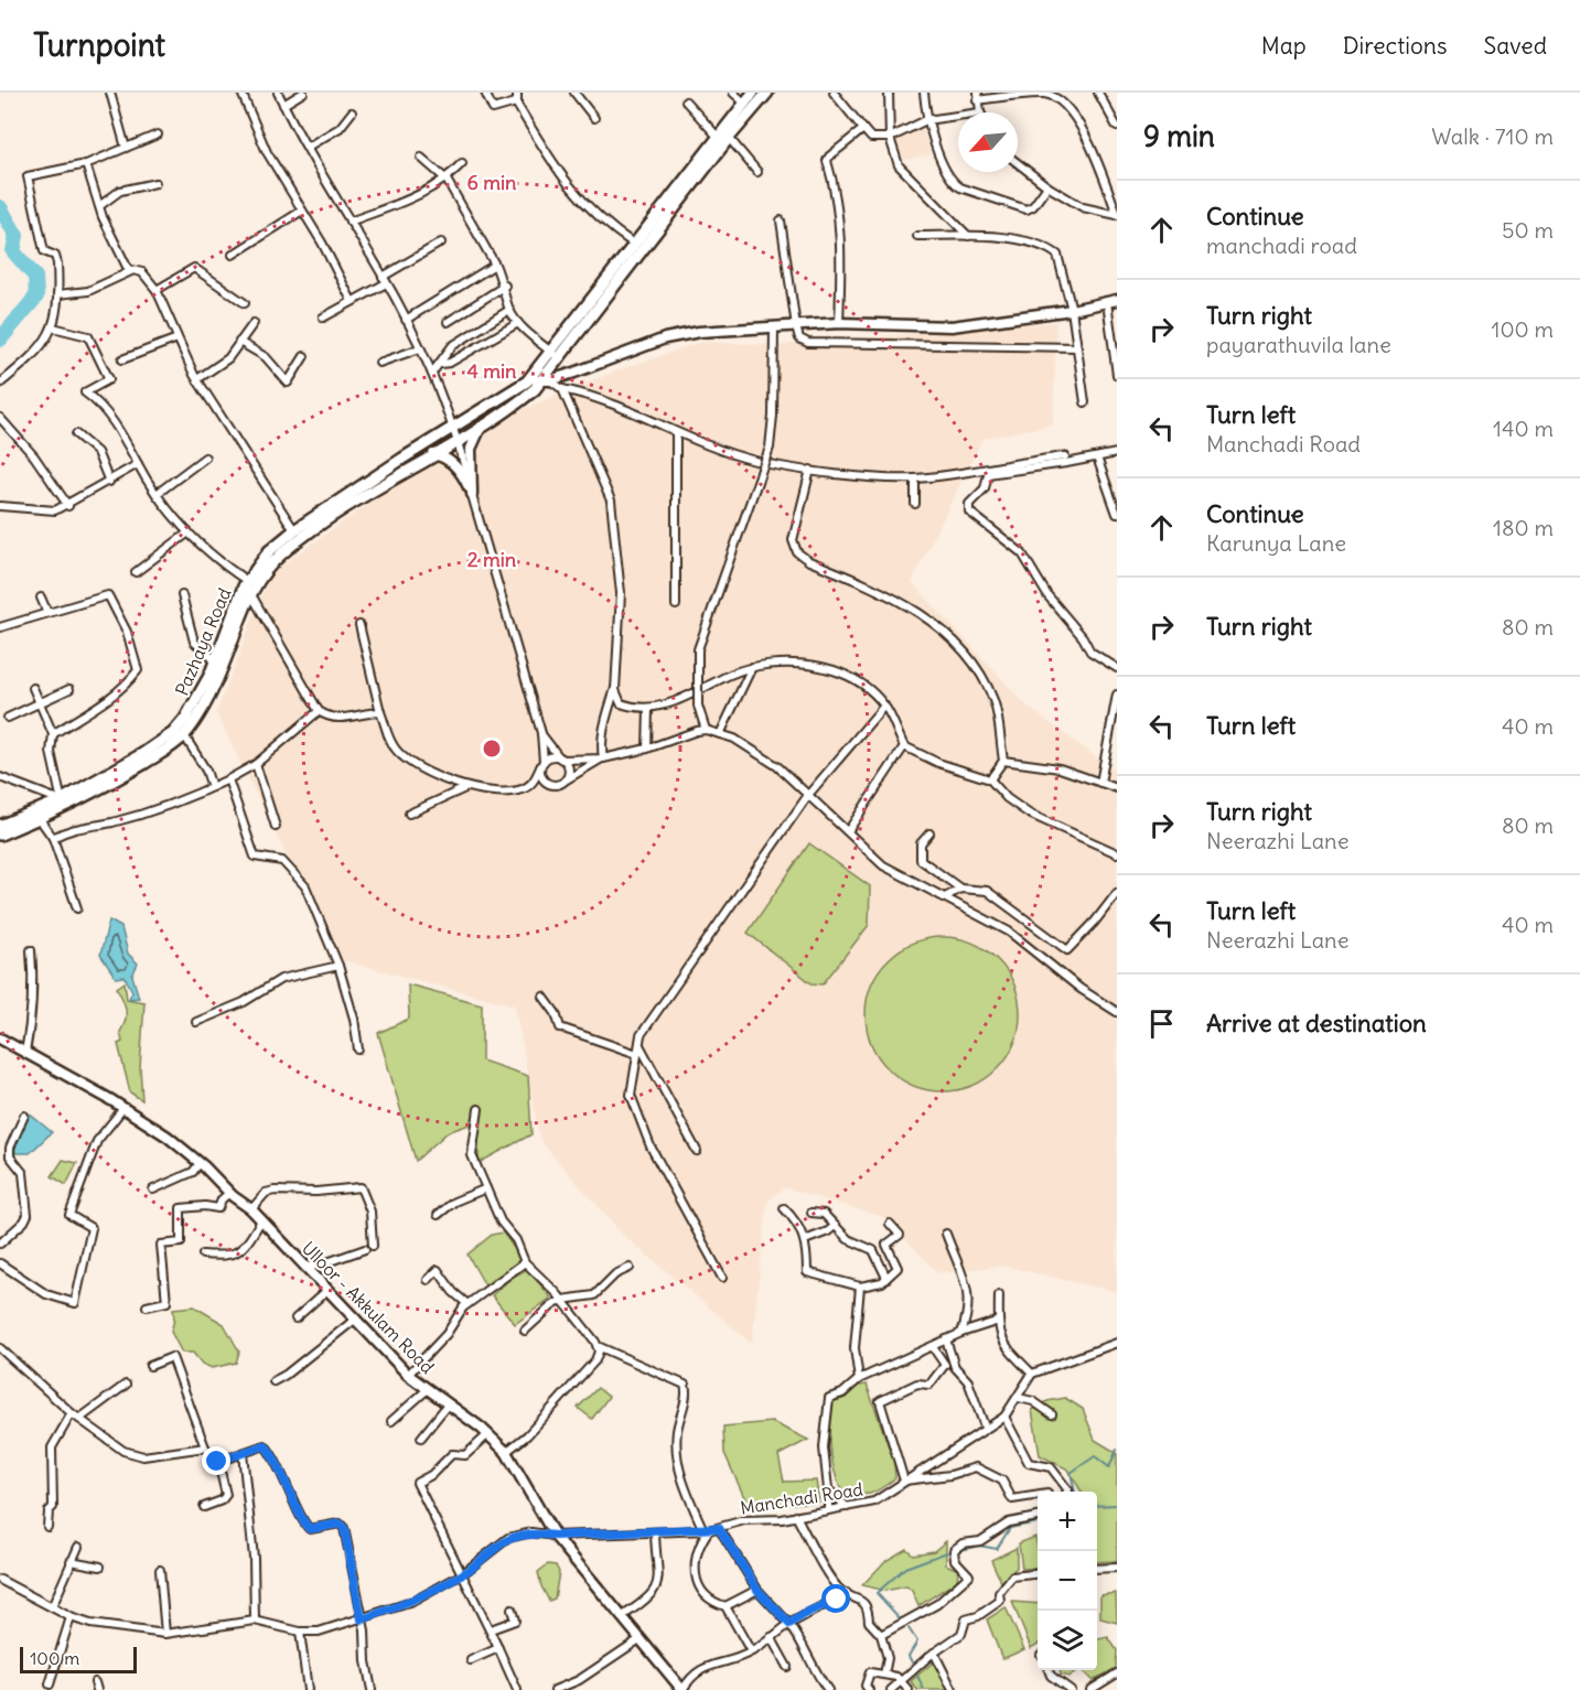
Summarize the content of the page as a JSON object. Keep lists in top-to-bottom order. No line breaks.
{"streets":{"main road":["Pazhaya Road","Ulloor - Akkulam Road"],"street":["Manchadi Road"]},"crossings":[["Ulloor - Akkulam Road","Manchadi Road"]],"scale_bar":"100 m","north":"bottom left","page":{"header":"Turnpoint","nav":["Map","Directions","Saved"],"heading":["9 min","Walk · 710 m"],"list":[["Continue","manchadi road","50 m"],["Turn right","payarathuvila lane","100 m"],["Turn left","Manchadi Road","140 m"],["Continue","Karunya Lane","180 m"],["Turn right","80 m"],["Turn left","40 m"],["Turn right","Neerazhi Lane","80 m"],["Turn left","Neerazhi Lane","40 m"],"Arrive at destination"],"map_buttons":["+","−"],"scale":"100 m"},"rings":["6 min","4 min","2 min"]}
